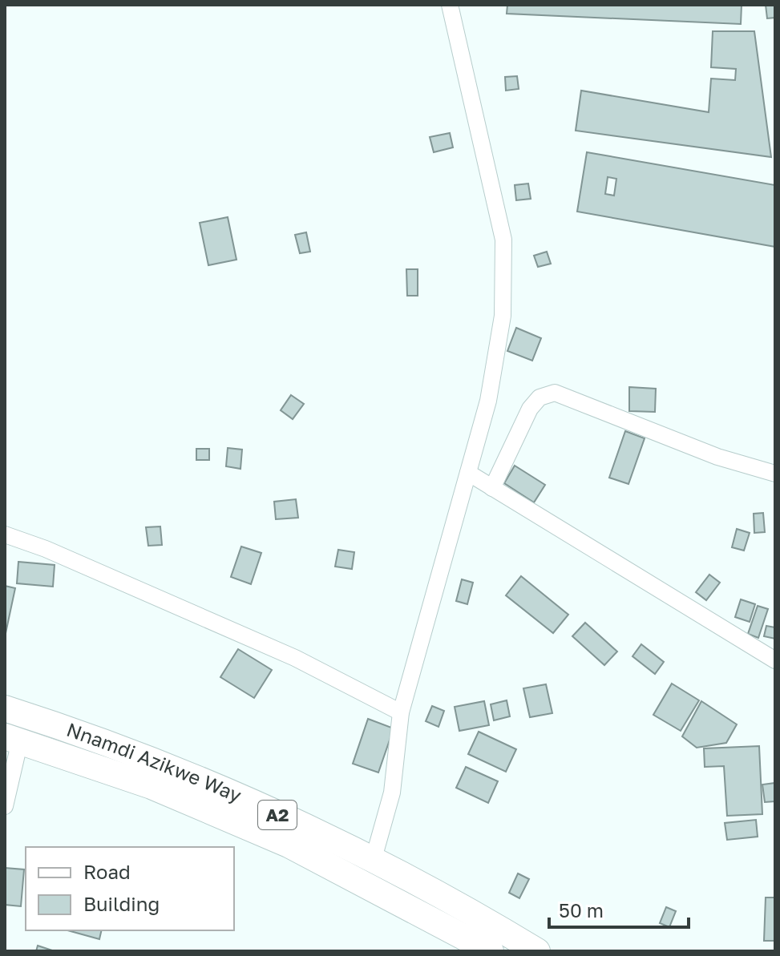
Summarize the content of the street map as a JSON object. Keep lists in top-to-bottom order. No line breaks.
{"streets":{"highway":["Nnamdi Azikwe Way","A2"]},"legend":["Road","Building"],"scale_bar":"50 m"}
